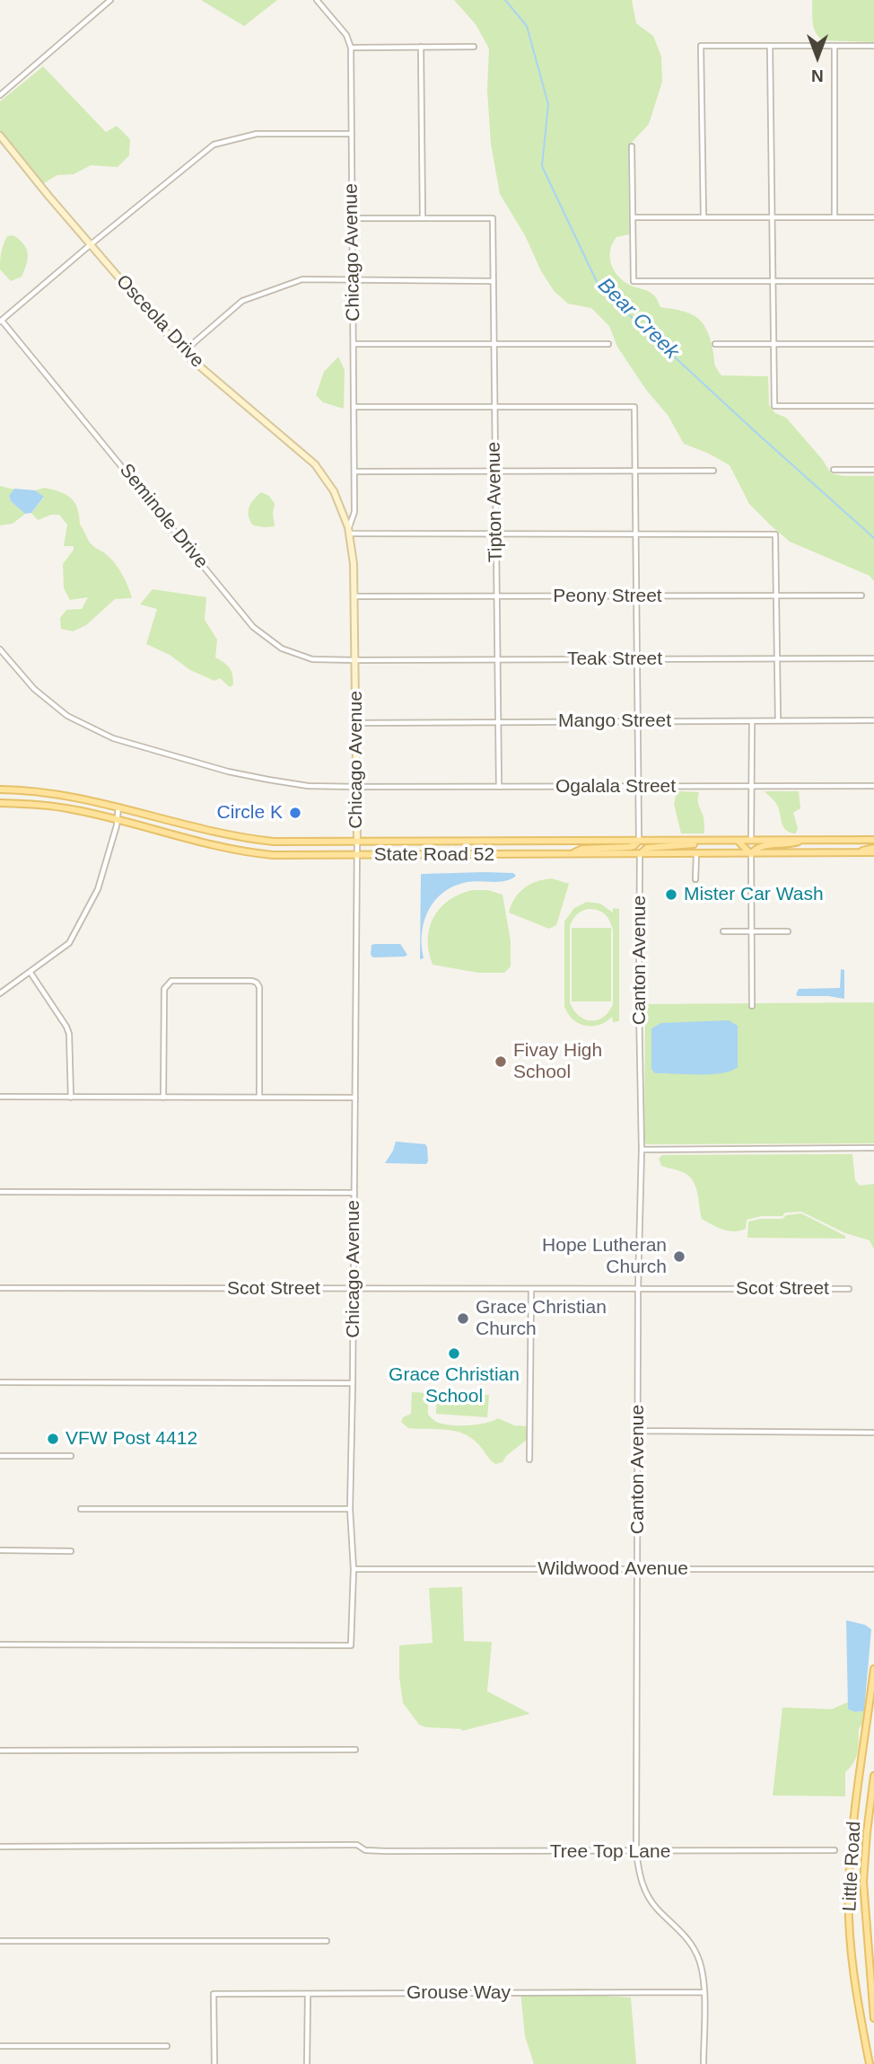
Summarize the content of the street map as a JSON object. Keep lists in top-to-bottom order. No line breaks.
{"streets":{"main road":["State Road 52","Little Road"],"street":["Chicago Avenue","Osceola Drive","Tipton Avenue","Seminole Drive","Peony Street","Teak Street","Mango Street","Ogalala Street","Canton Avenue","Scot Street","Wildwood Avenue","Tree Top Lane","Grouse Way"]},"crossings":[["Chicago Avenue","Osceola Drive"],["Chicago Avenue","Seminole Drive"],["Chicago Avenue","Peony Street"],["Chicago Avenue","Teak Street"],["Chicago Avenue","Mango Street"],["Chicago Avenue","Ogalala Street"],["Chicago Avenue","State Road 52"],["Chicago Avenue","Scot Street"],["Chicago Avenue","Wildwood Avenue"],["Tipton Avenue","Peony Street"],["Tipton Avenue","Teak Street"],["Tipton Avenue","Mango Street"],["Tipton Avenue","Ogalala Street"],["Seminole Drive","Teak Street"],["State Road 52","Canton Avenue"],["Canton Avenue","Scot Street"],["Canton Avenue","Wildwood Avenue"],["Canton Avenue","Tree Top Lane"],["Canton Avenue","Grouse Way"]],"water":["Bear Creek"],"places":["Circle K","Mister Car Wash","Fivay High School","Hope Lutheran Church","Grace Christian Church","Grace Christian School","VFW Post 4412"],"north":"bottom"}
